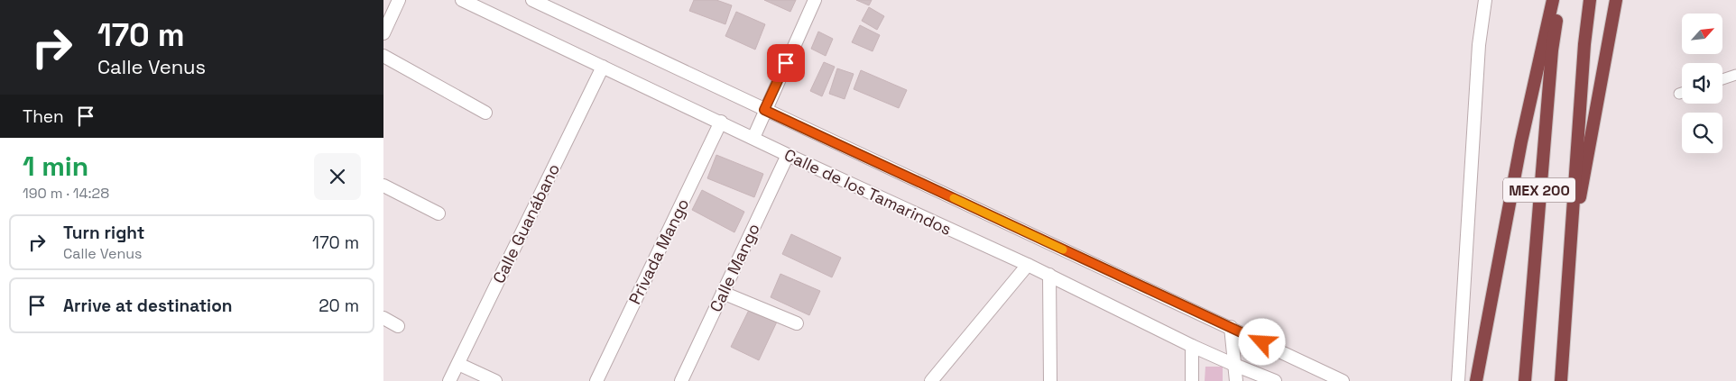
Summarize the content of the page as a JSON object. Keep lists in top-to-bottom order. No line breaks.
{"streets":{"highway":["MEX 200"],"street":["Calle de los Tamarindos","Calle Guanábano","Privada Mango","Calle Mango"]},"crossings":[["Calle de los Tamarindos","Calle Guanábano"],["Calle de los Tamarindos","Privada Mango"],["Calle de los Tamarindos","Calle Mango"]],"north":"top right","page":{"turn":["170 m","Calle Venus"],"then":"Then","heading":["1 min","190 m · 14:28"],"list":[{"name":"Turn right","note":"Calle Venus","value":"170 m"},{"name":"Arrive at destination","value":"20 m"}]}}
